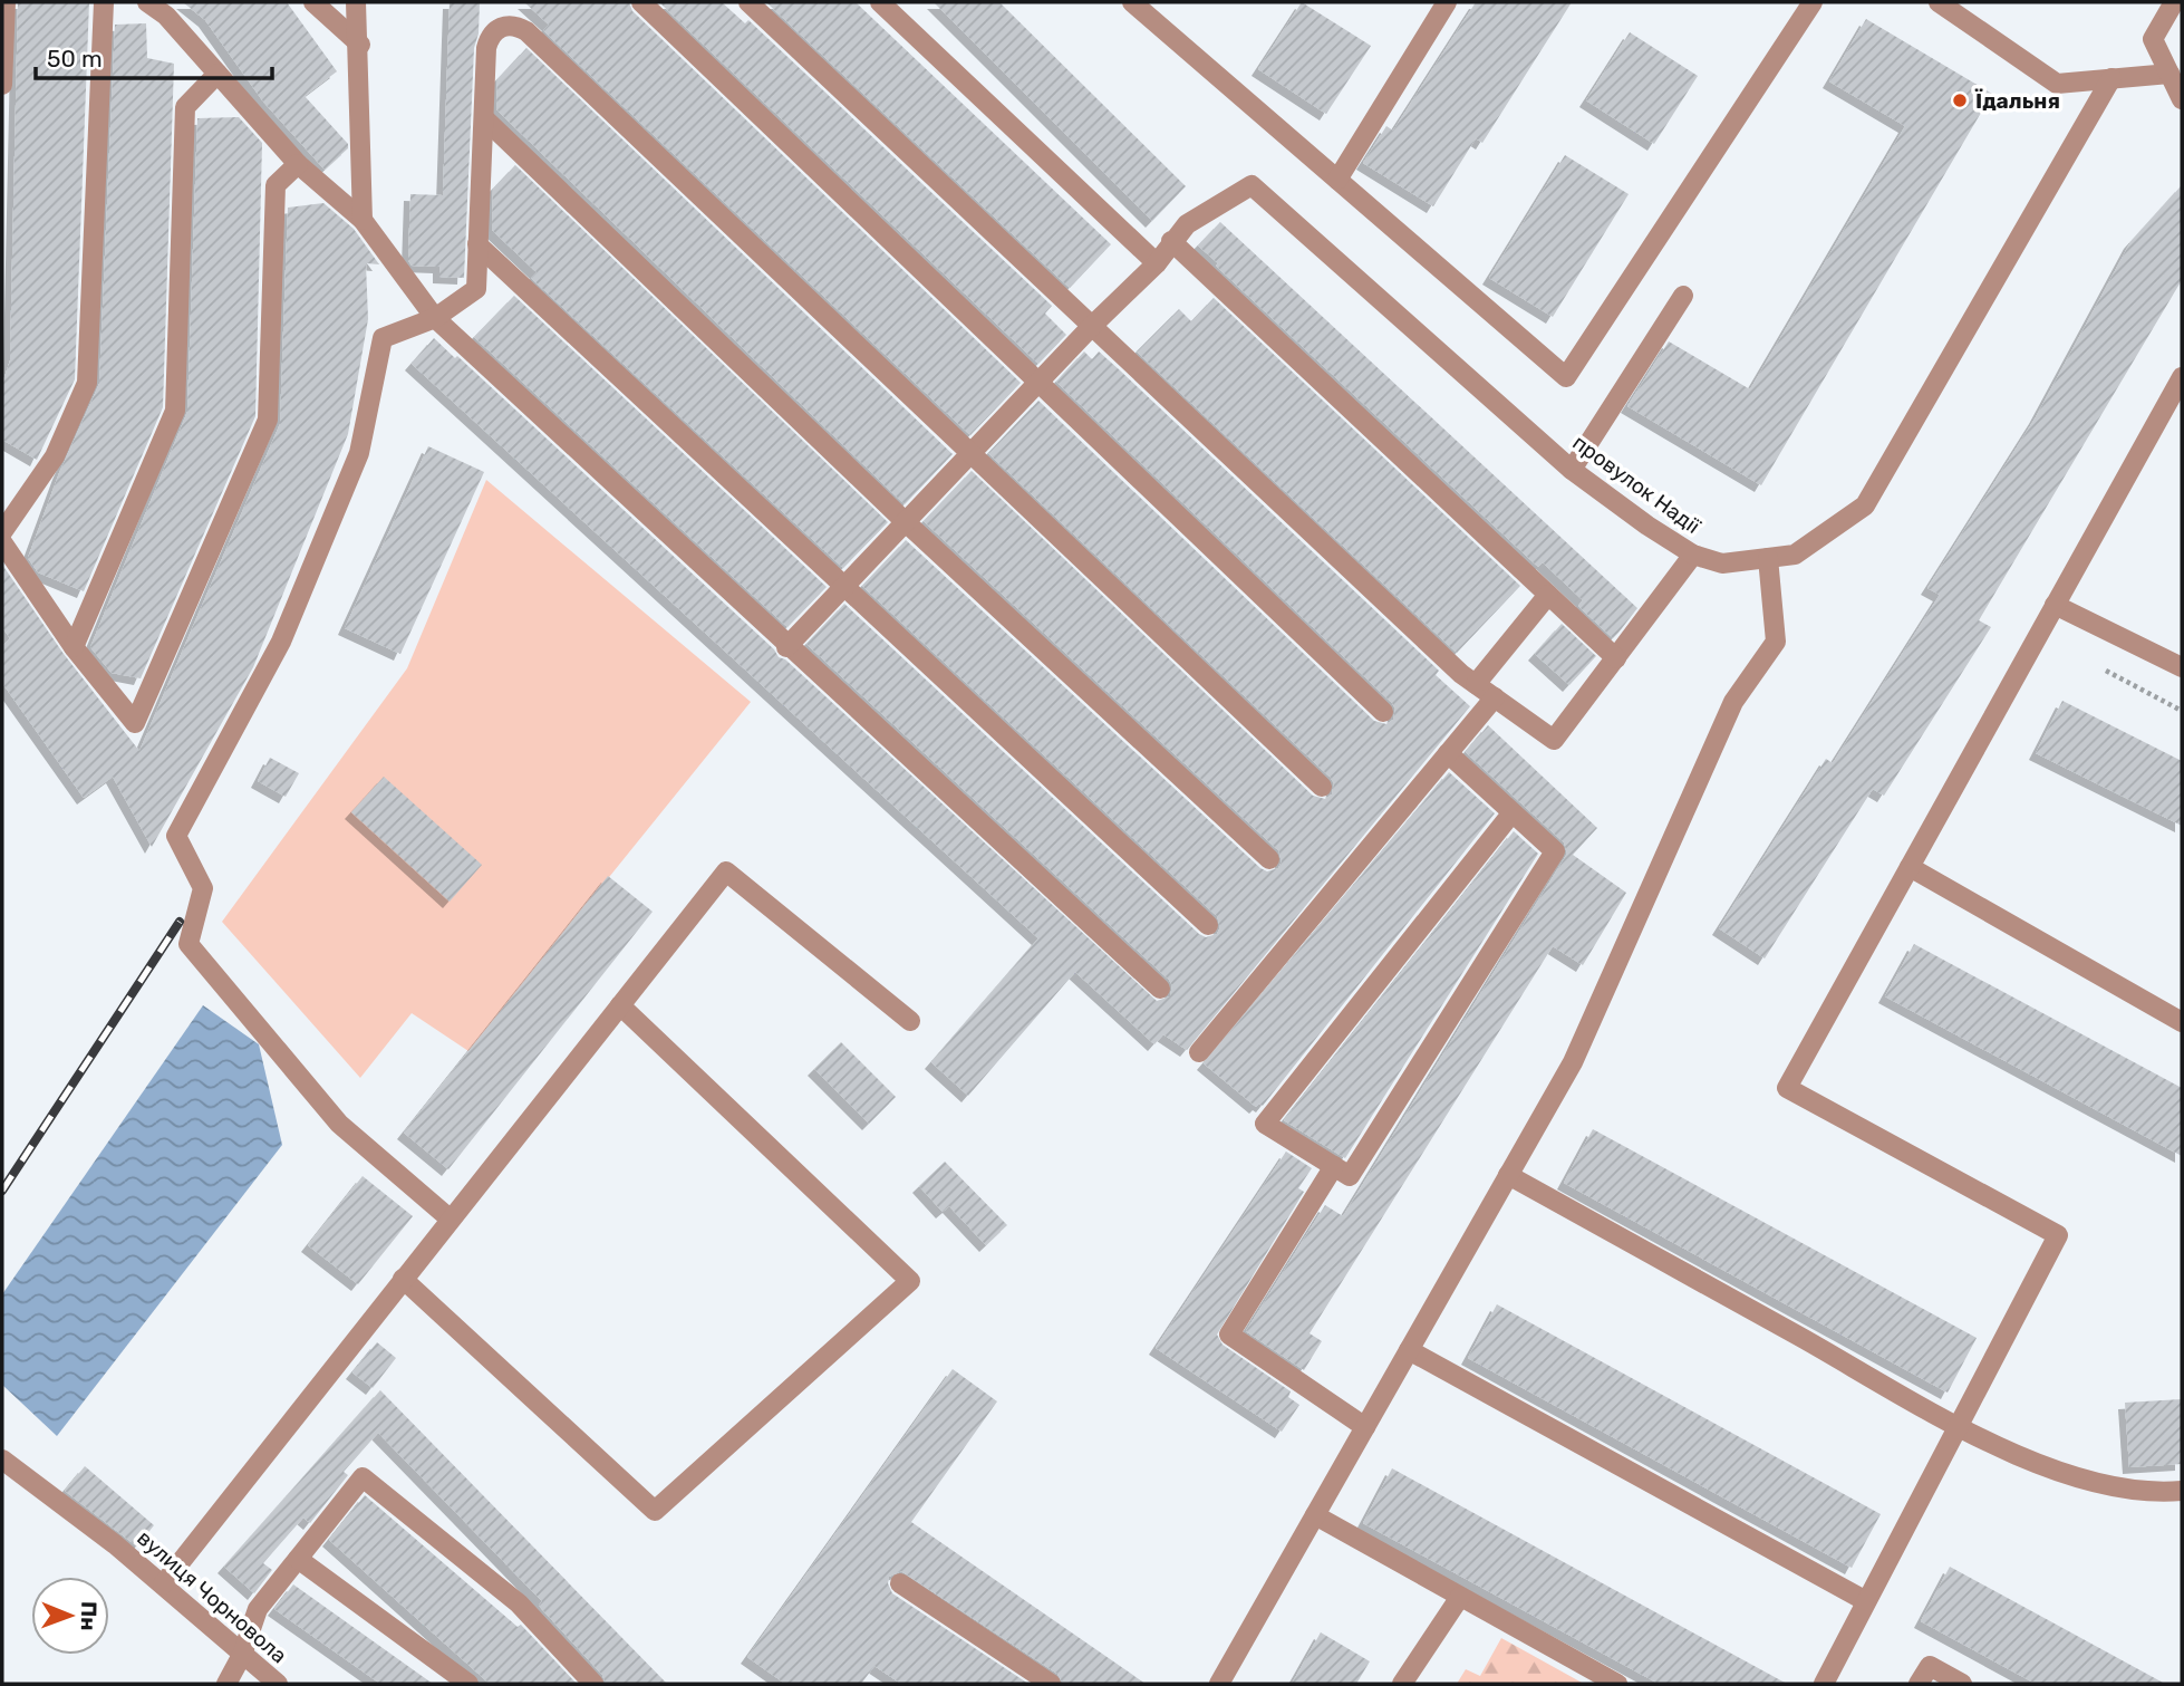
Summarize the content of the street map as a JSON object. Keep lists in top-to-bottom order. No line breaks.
{"streets":{"street":["провулок Надії","вулиця Чорновола"]},"places":["Їдальня"],"scale_bar":"50 m","north":"right"}
